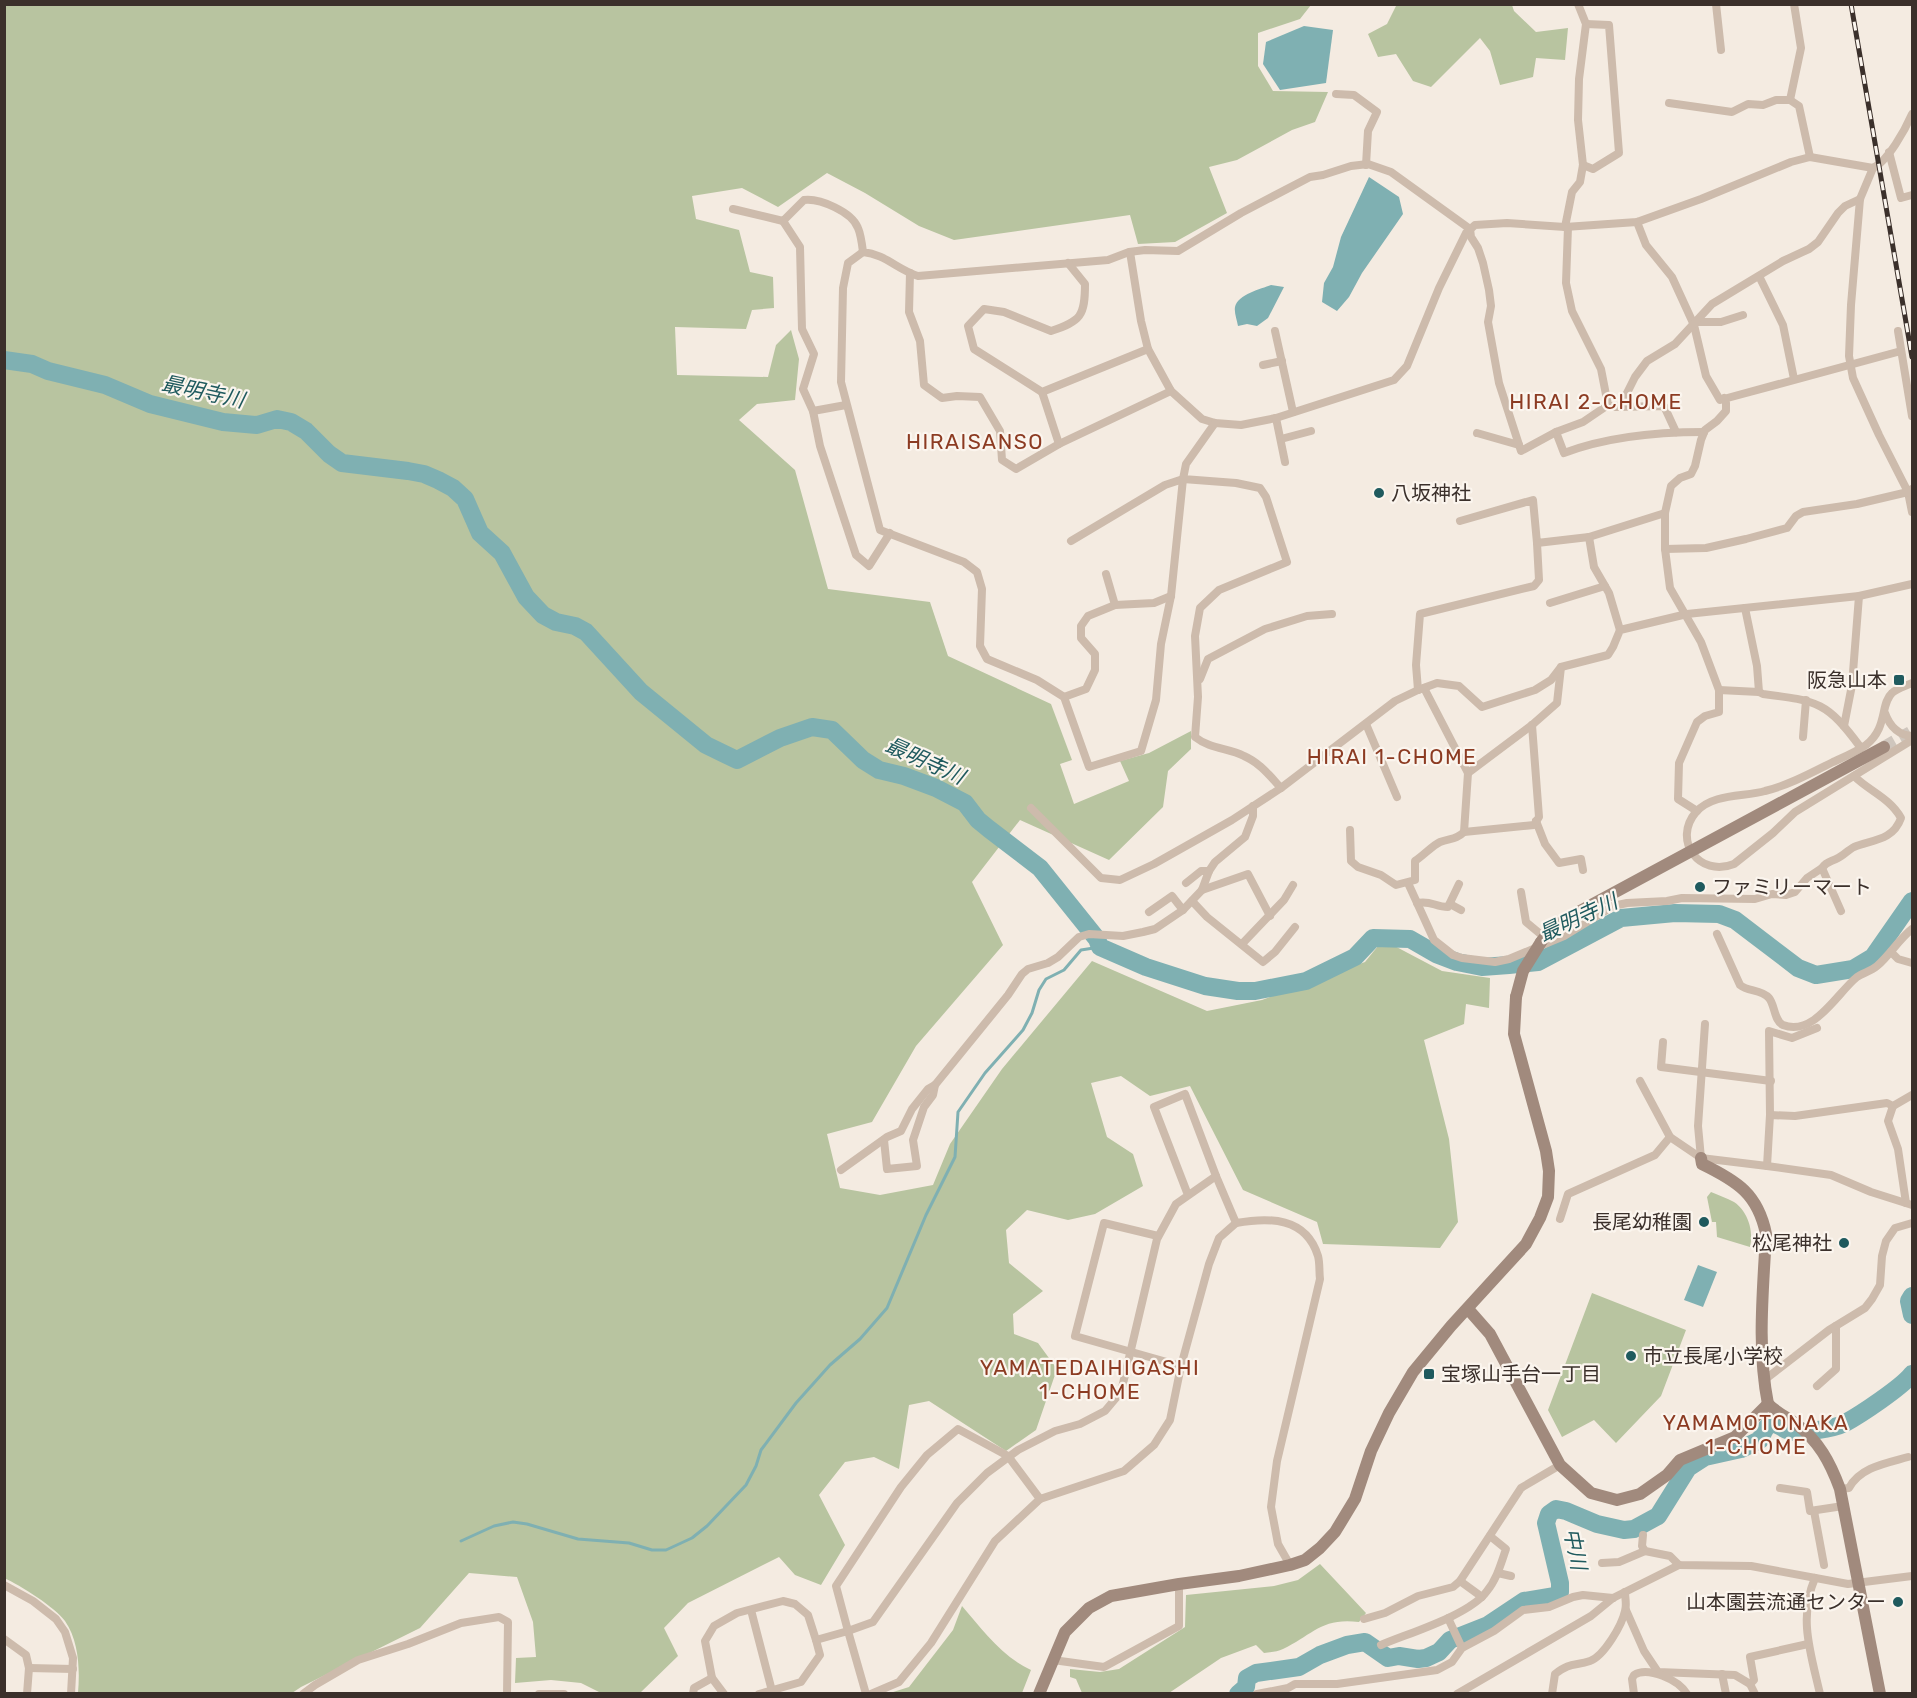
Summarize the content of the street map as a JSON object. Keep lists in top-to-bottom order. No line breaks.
{"districts":["HIRAI 2-CHOME","HIRAISANSO","HIRAI 1-CHOME","YAMATEDAIHIGASHI 1-CHOME","YAMAMOTONAKA 1-CHOME"],"water":["最明寺川","中川"],"places":{"other":["八坂神社","ファミリーマート","長尾幼稚園","松尾神社","市立長尾小学校","山本園芸流通センター"],"transit":["阪急山本","宝塚山手台一丁目"]}}
